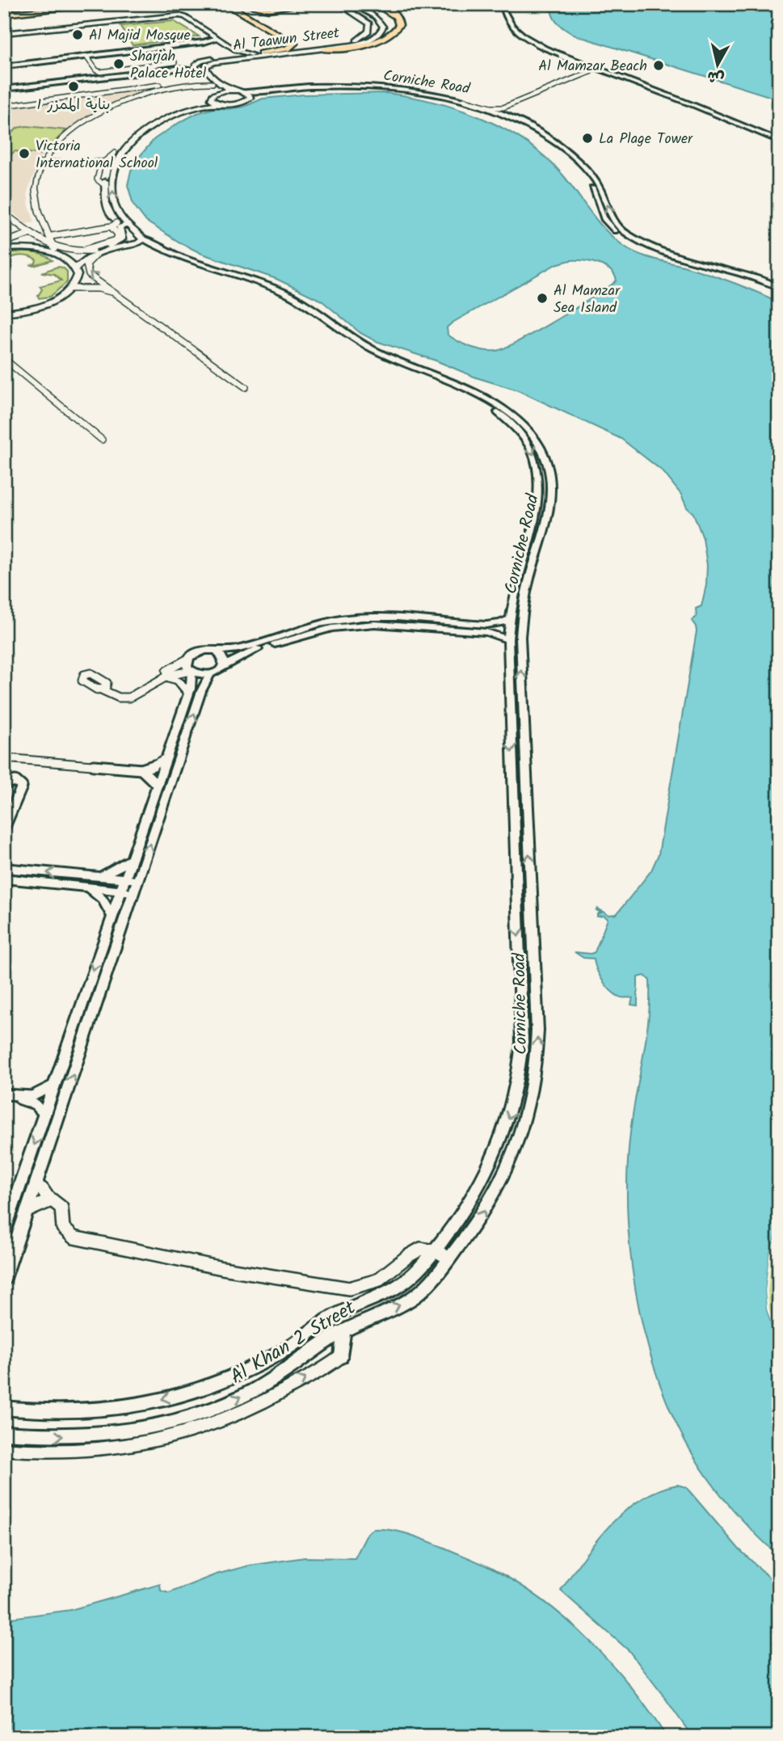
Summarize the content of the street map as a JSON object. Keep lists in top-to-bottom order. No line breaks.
{"streets":{"main road":["Al Taawun Street","Corniche Road"],"street":["Al Khan 2 Street"]},"crossings":[["Corniche Road","Al Khan 2 Street"]],"places":["Al Majid Mosque","Sharjah Palace Hotel","Al Mamzar Beach","بناية الممزر 1","La Plage Tower","Victoria International School","Al Mamzar Sea Island"],"north":"bottom"}
